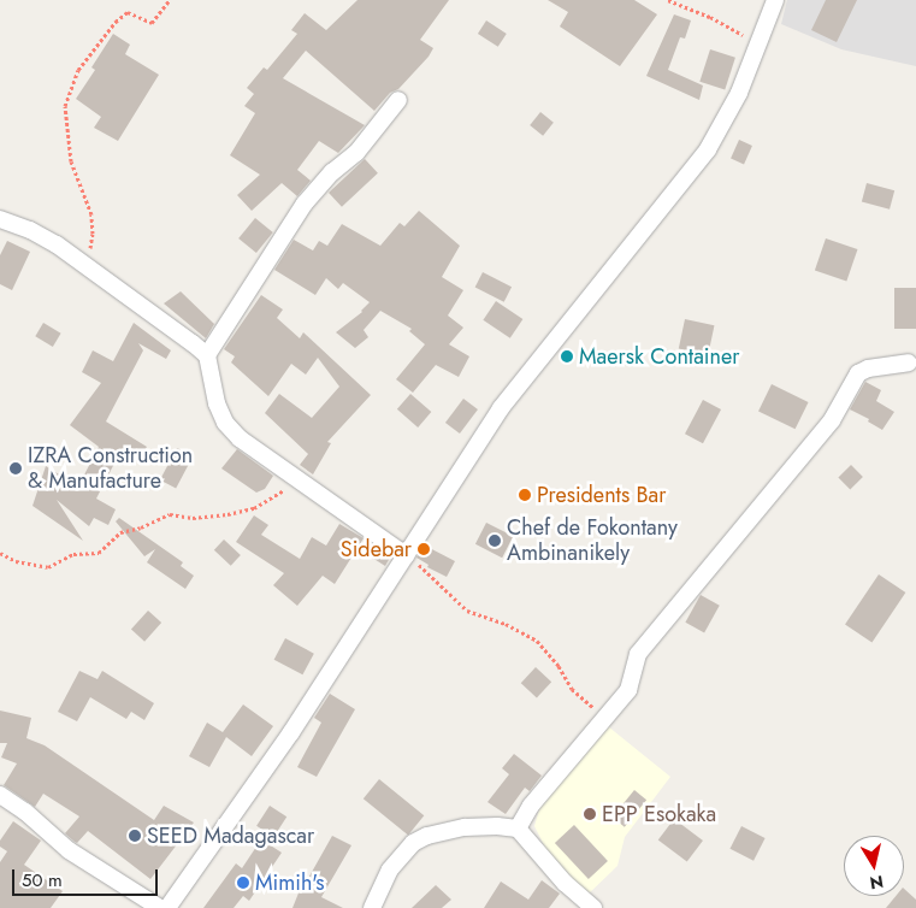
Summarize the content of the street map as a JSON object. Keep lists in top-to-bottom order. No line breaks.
{"places":["Maersk Container","IZRA Construction & Manufacture","Presidents Bar","Chef de Fokontany Ambinanikely","Sidebar","EPP Esokaka","SEED Madagascar","Mimih's"],"scale_bar":"50 m","north":"bottom"}
